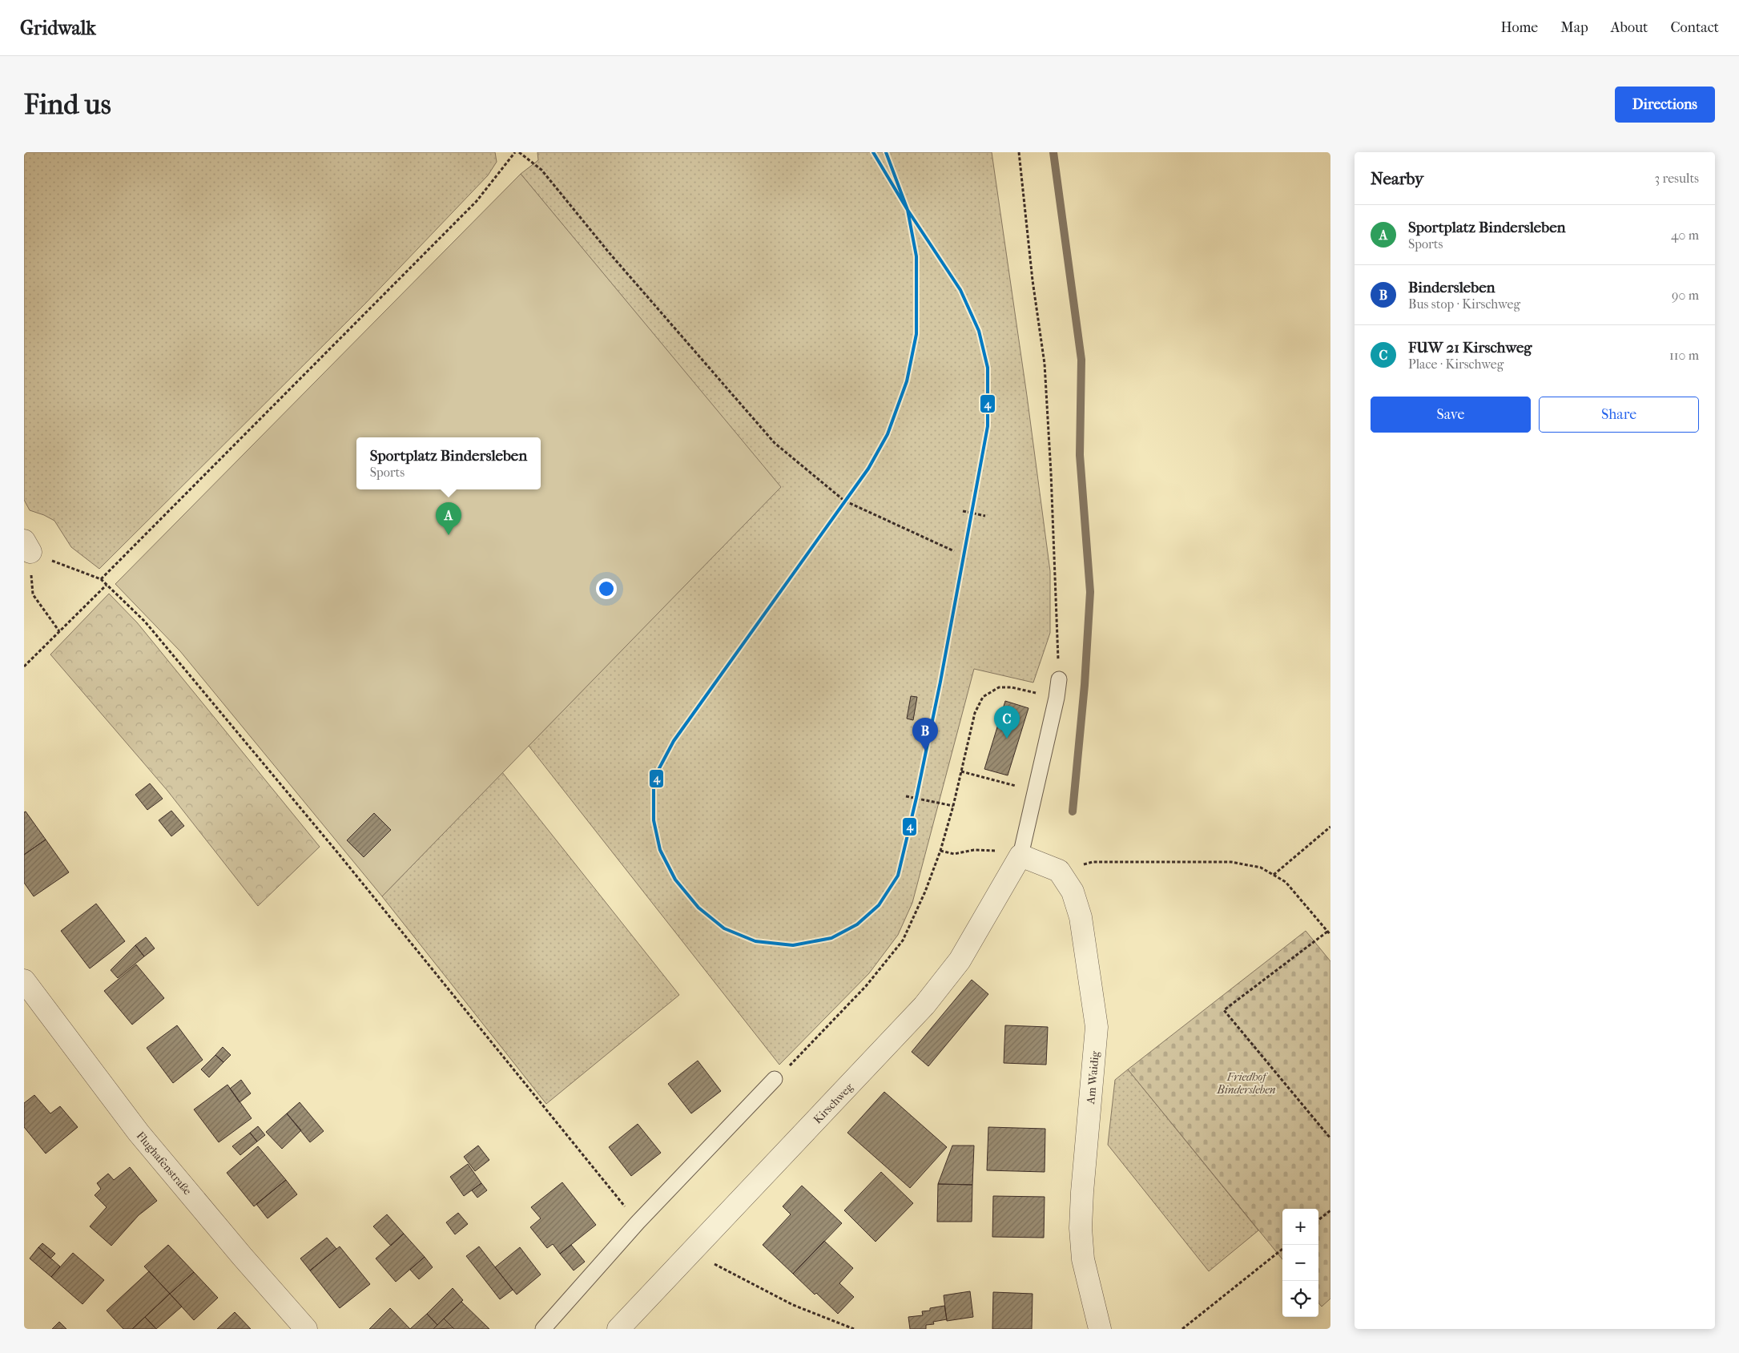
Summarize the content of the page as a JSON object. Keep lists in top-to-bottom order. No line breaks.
{"streets":{"street":["Am Waidig","Kirschweg","Flughafenstraße"]},"parks":["Friedhof Bindersleben"],"lines":["transit line 4"],"page":{"header":"Gridwalk","nav":["Home","Map","About","Contact"],"buttons":["Directions",["Save","Share"]],"title":"Find us","heading":["Nearby","3 results"],"list":[{"mark":"A","name":"Sportplatz Bindersleben","note":"Sports","value":"40 m"},{"mark":"B","name":"Bindersleben","note":"Bus stop · Kirschweg","value":"90 m"},{"mark":"C","name":"FUW 21 Kirschweg","note":"Place · Kirschweg","value":"110 m"}],"popup":["Sportplatz Bindersleben","Sports"],"pins":["A","C","B"],"map_buttons":["+","−"]}}
